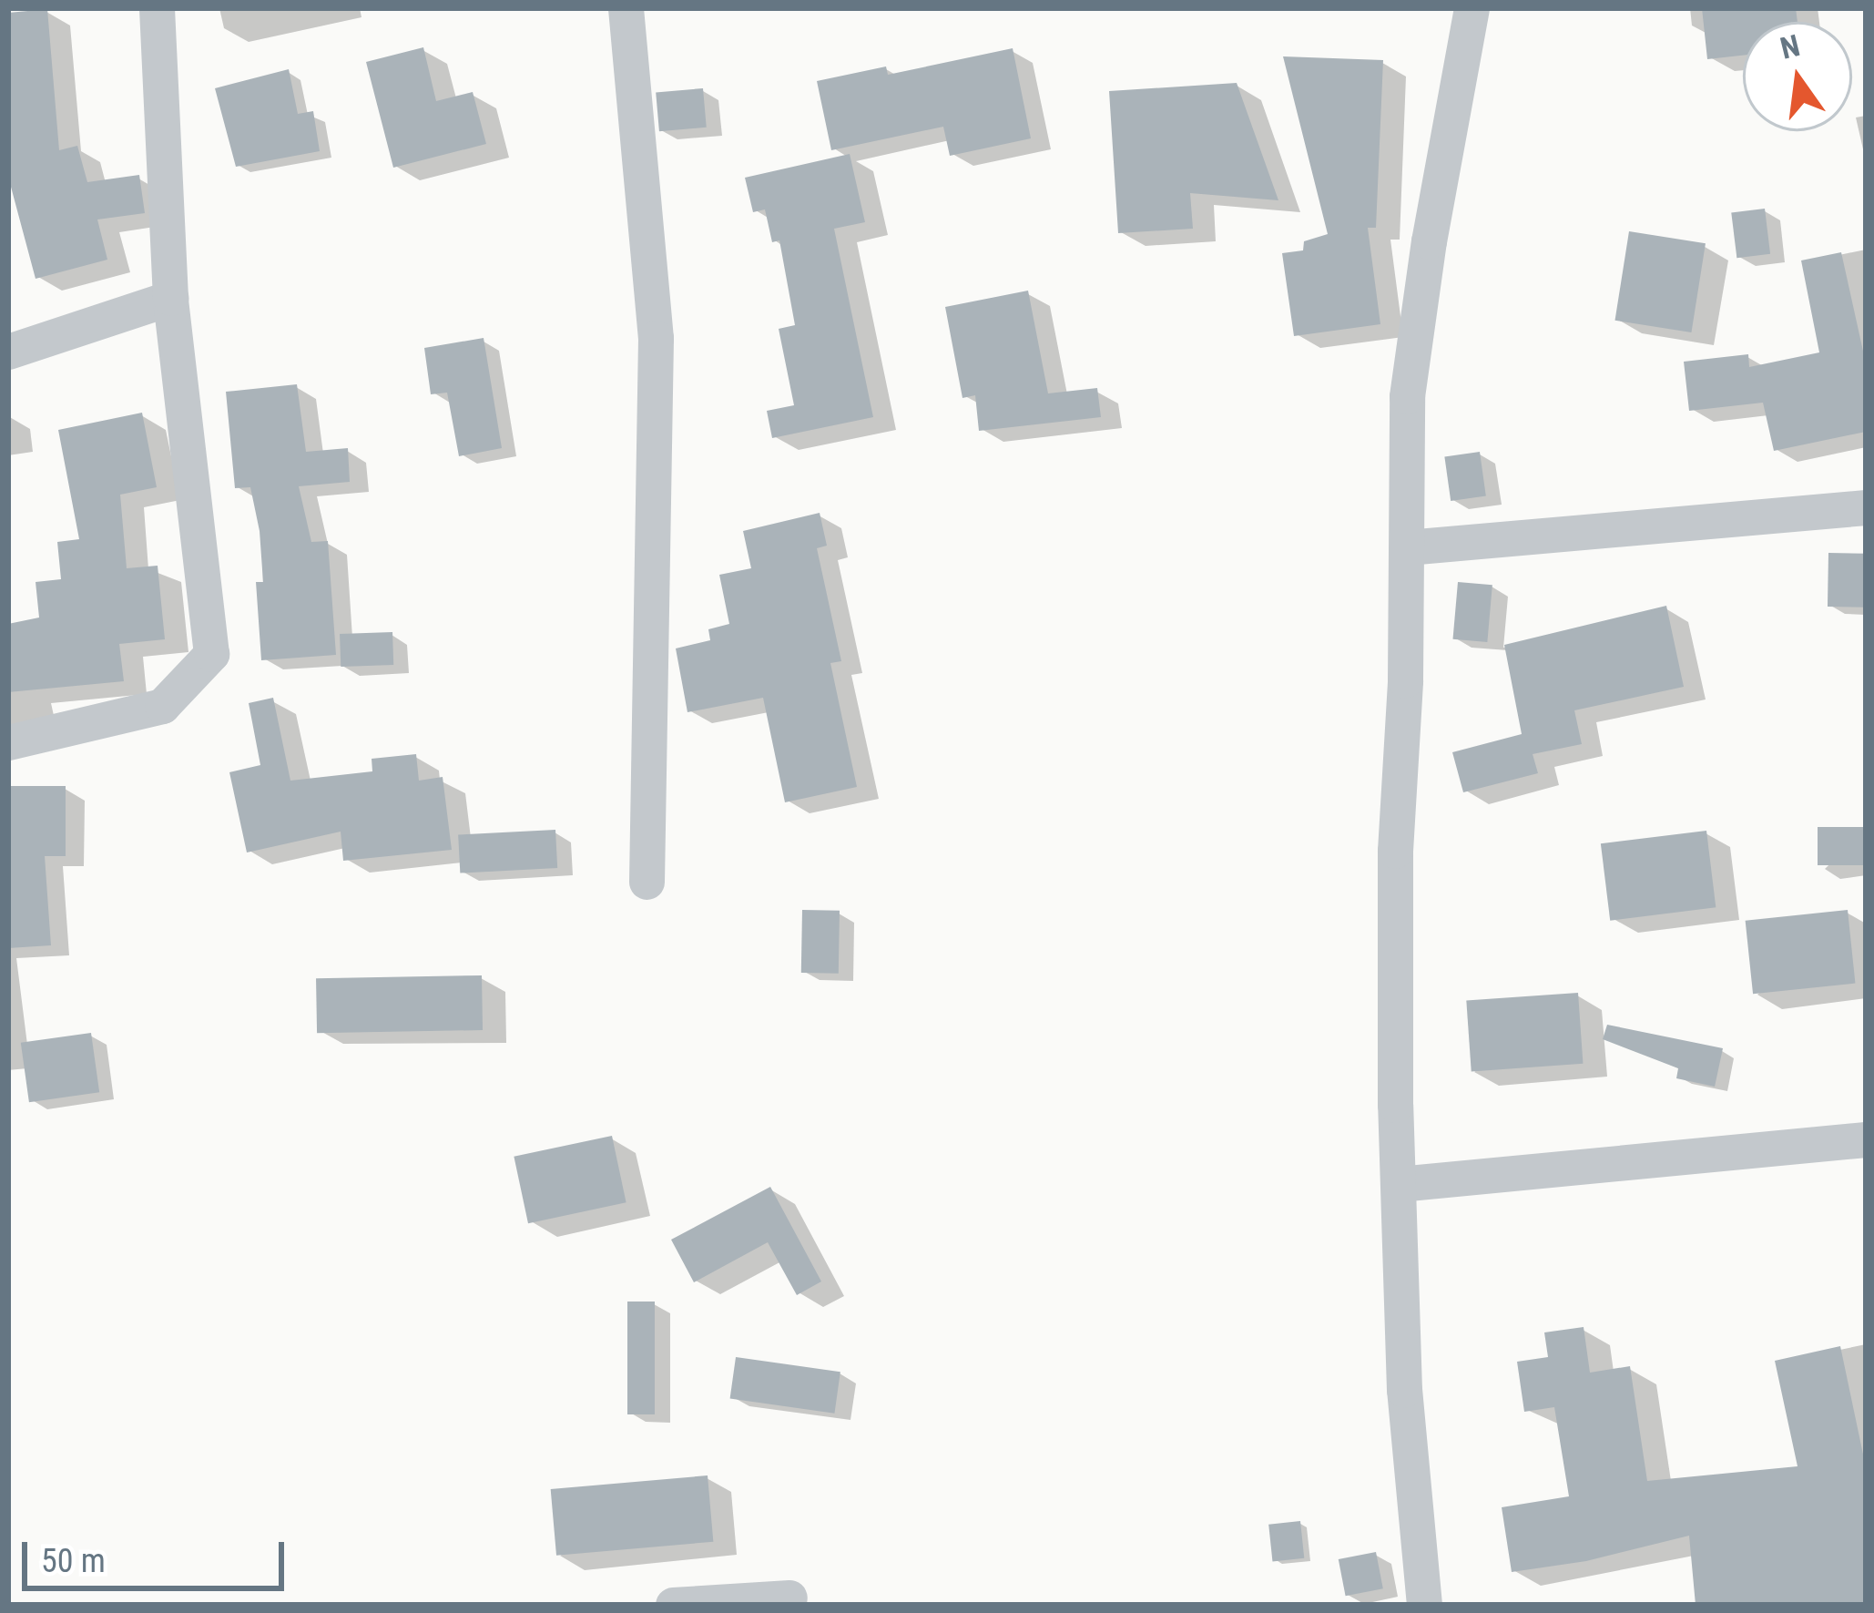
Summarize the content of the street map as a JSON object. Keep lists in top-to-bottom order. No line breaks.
{"scale_bar":"50 m","north":"top"}
